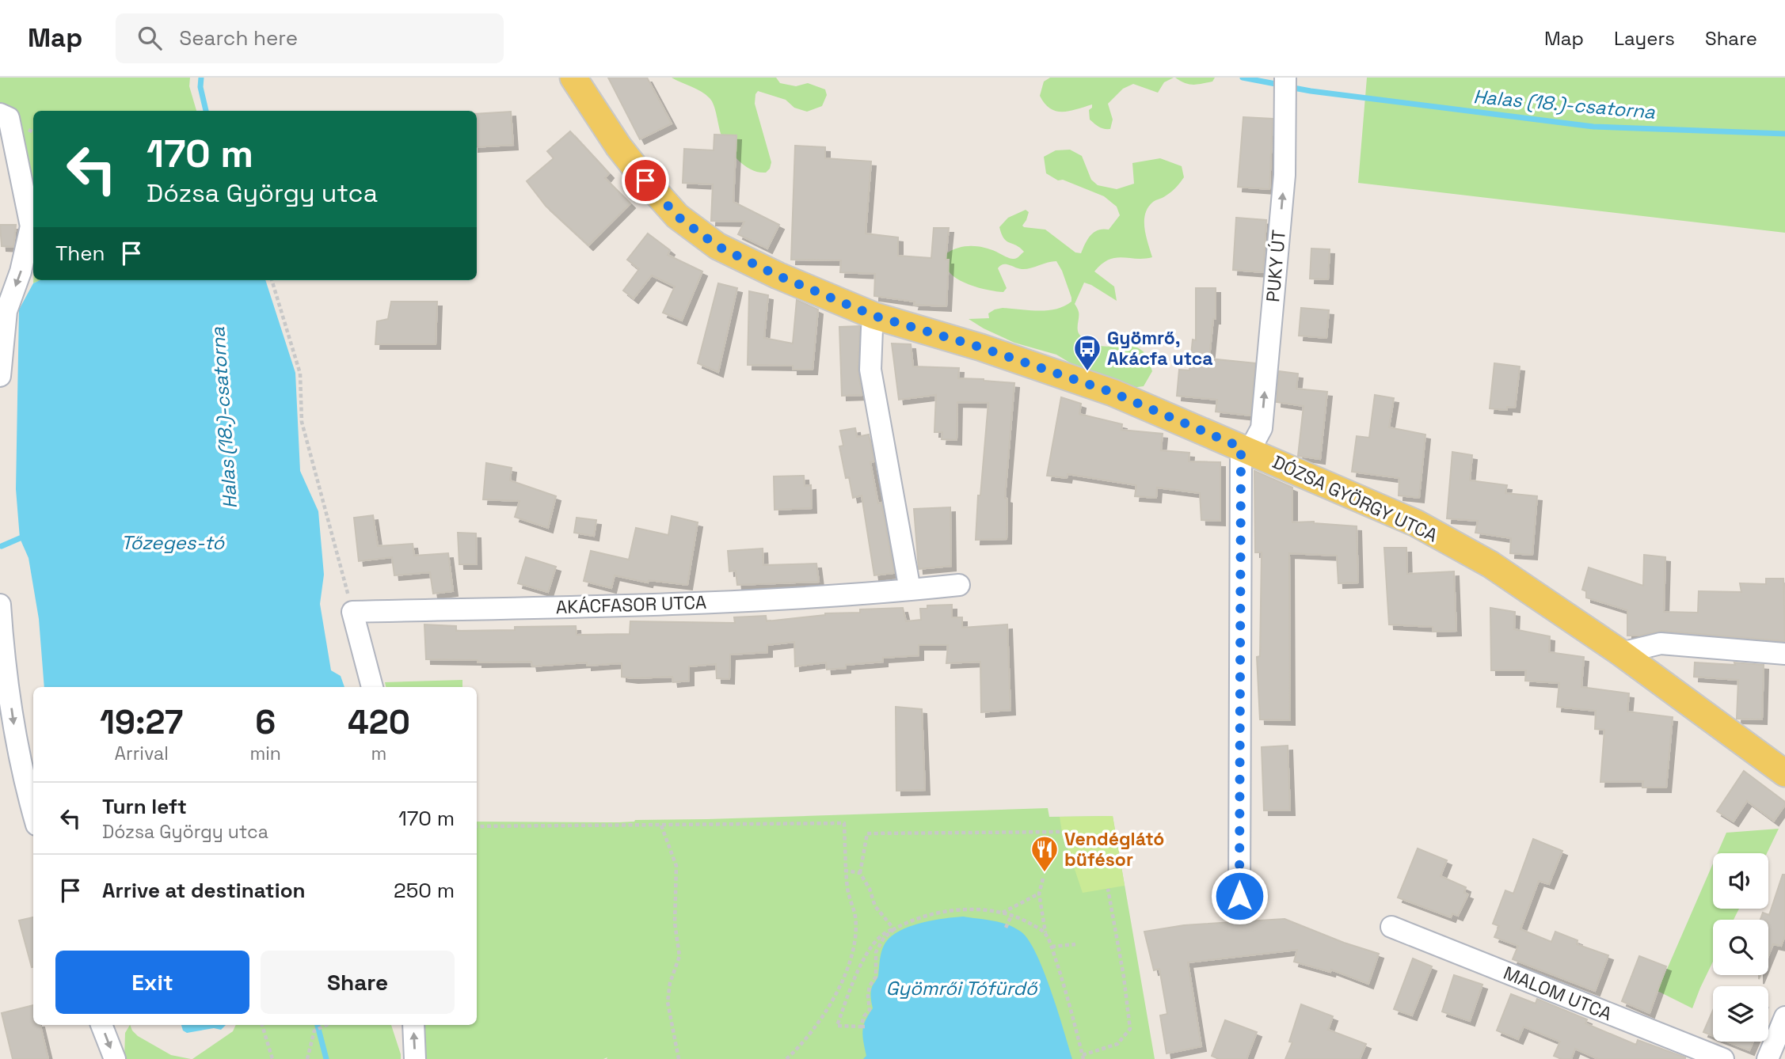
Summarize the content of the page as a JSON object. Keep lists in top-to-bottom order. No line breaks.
{"streets":{"main road":["DÓZSA GYÖRGY UTCA"],"street":["PUKY ÚT","AKÁCFASOR UTCA","MALOM UTCA"]},"crossings":[["PUKY ÚT","DÓZSA GYÖRGY UTCA"]],"one_way":["PUKY ÚT"],"water":["Halas (18.)-csatorna","Tőzeges-tó","Gyömrői Tófürdő"],"places":{"bus stop":["Gyömrő, Akácfa utca"],"restaurant":["Vendéglátó büfésor"]},"page":{"header":"Map","search":"Search here","nav":["Map","Layers","Share"],"turn":["170 m","Dózsa György utca"],"then":"Then","eta":["19:27","Arrival","6","min","420","m"],"list":[{"name":"Turn left","note":"Dózsa György utca","value":"170 m"},{"name":"Arrive at destination","value":"250 m"}],"buttons":["Exit","Share"]}}
